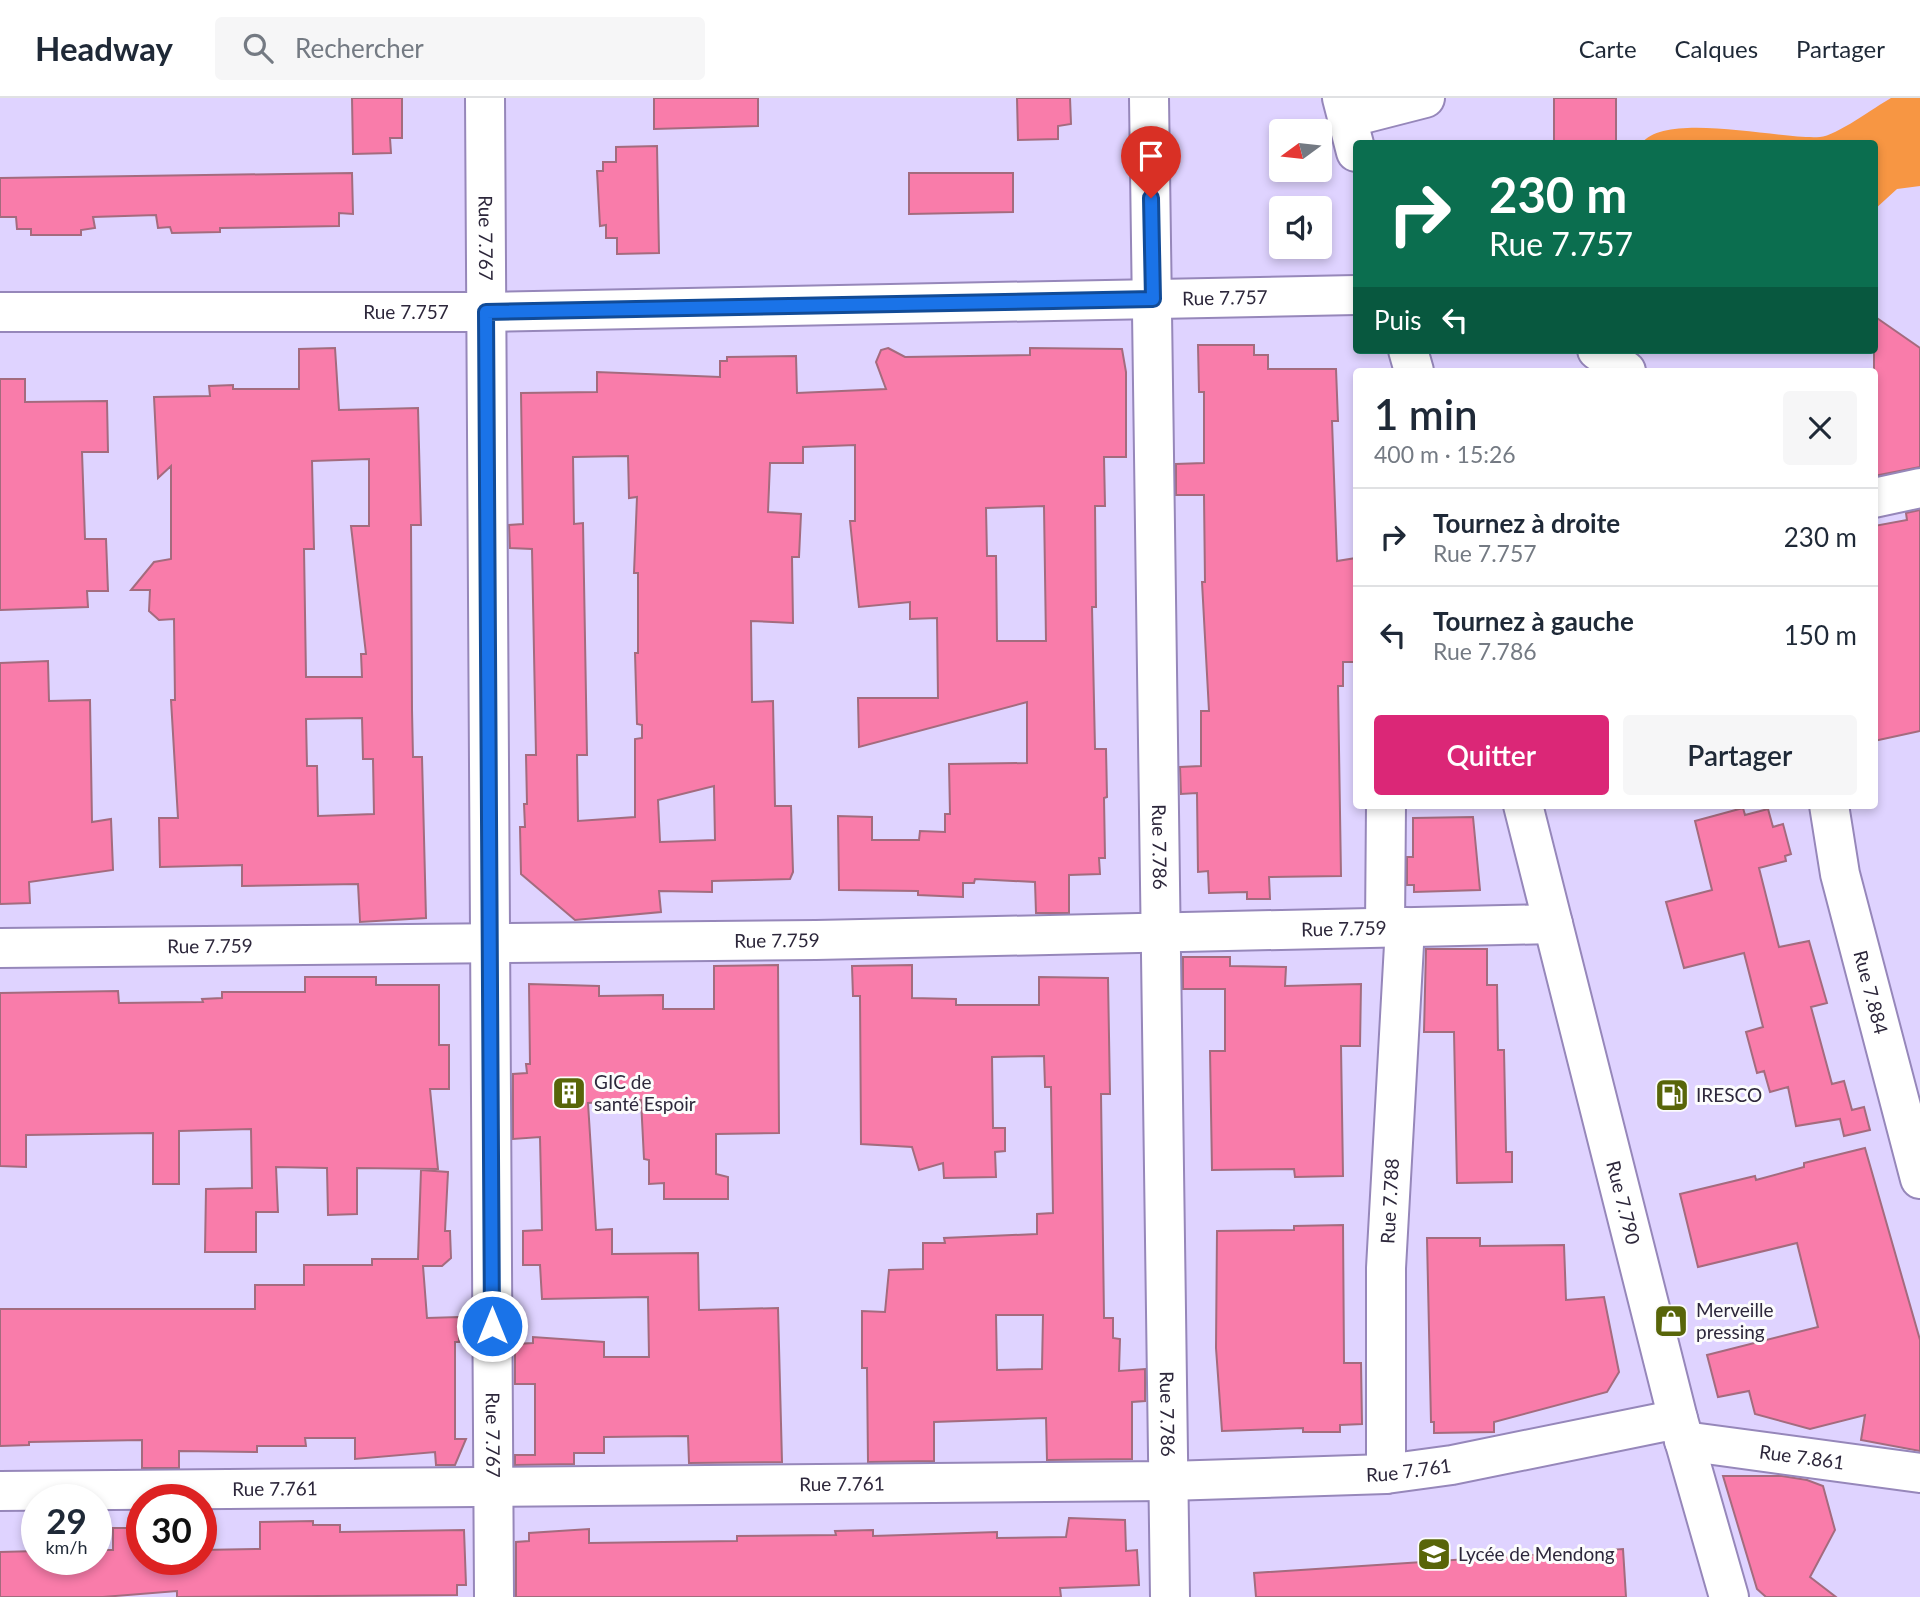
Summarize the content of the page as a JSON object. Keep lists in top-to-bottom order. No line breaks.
{"streets":{"street":["Rue 7.767","Rue 7.757","Rue 7.786","Rue 7.759","Rue 7.884","Rue 7.788","Rue 7.790","Rue 7.861","Rue 7.761"]},"crossings":[["Rue 7.767","Rue 7.757"],["Rue 7.767","Rue 7.759"],["Rue 7.767","Rue 7.761"],["Rue 7.757","Rue 7.786"],["Rue 7.786","Rue 7.759"],["Rue 7.786","Rue 7.761"],["Rue 7.759","Rue 7.788"],["Rue 7.759","Rue 7.790"],["Rue 7.788","Rue 7.761"],["Rue 7.790","Rue 7.861"],["Rue 7.790","Rue 7.761"],["Rue 7.861","Rue 7.761"]],"places":{"building":["GIC de santé Espoir"],"fuel station":["IRESCO"],"shop":["Merveille pressing"],"school or university":["Lycée de Mendong"]},"north":"left","page":{"header":"Headway","search":"Rechercher","nav":["Carte","Calques","Partager"],"turn":["230 m","Rue 7.757"],"then":"Puis","heading":["1 min","400 m · 15:26"],"list":[{"name":"Tournez à droite","note":"Rue 7.757","value":"230 m"},{"name":"Tournez à gauche","note":"Rue 7.786","value":"150 m"}],"buttons":["Quitter","Partager"],"speed":"29 km/h","limit":"30"}}
